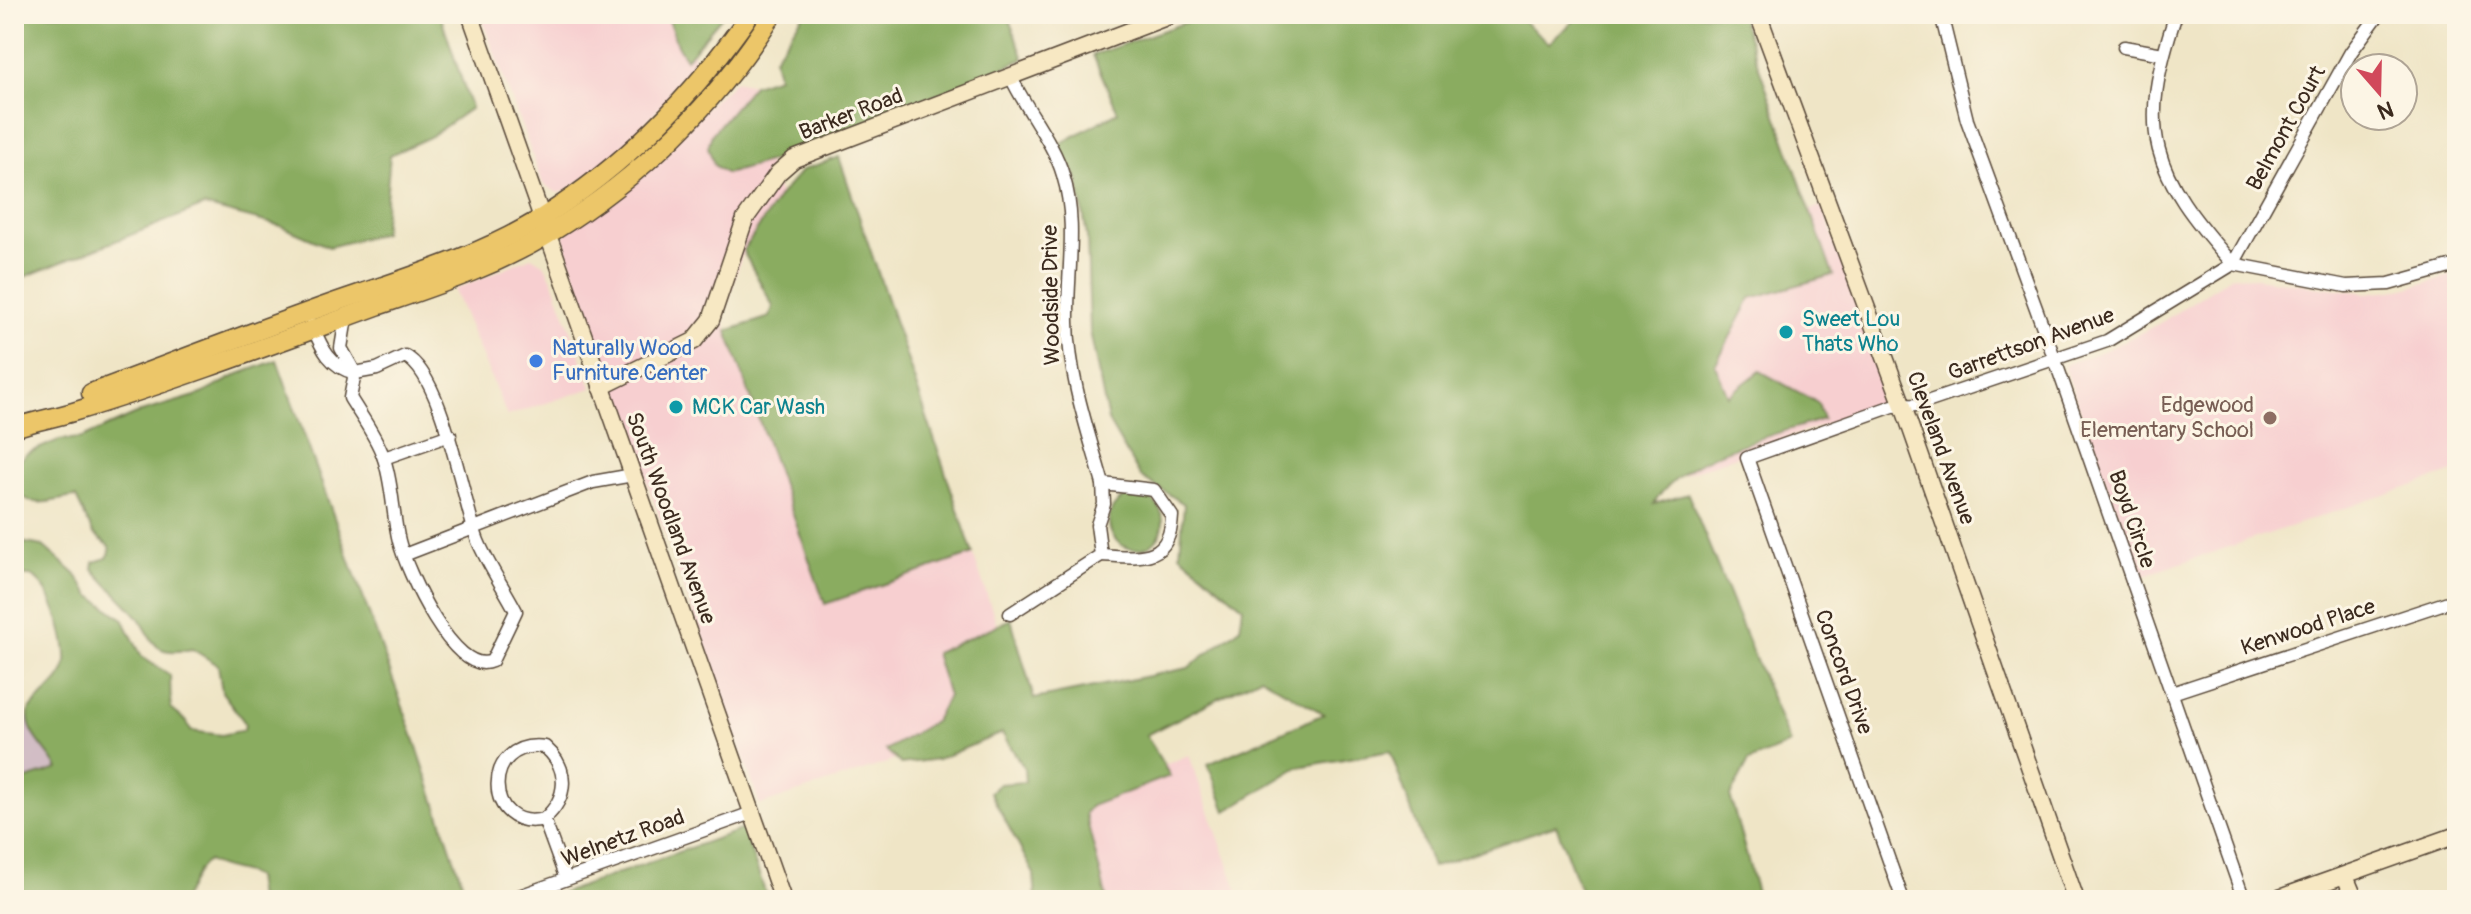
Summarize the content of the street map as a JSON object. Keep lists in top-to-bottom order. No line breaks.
{"streets":{"street":["Barker Road","Belmont Court","Woodside Drive","Garrettson Avenue","Cleveland Avenue","South Woodland Avenue","Boyd Circle","Kenwood Place","Concord Drive","Welnetz Road"]},"crossings":[["Barker Road","Woodside Drive"],["Barker Road","South Woodland Avenue"],["Belmont Court","Garrettson Avenue"],["Garrettson Avenue","Cleveland Avenue"],["Garrettson Avenue","Boyd Circle"],["Garrettson Avenue","Concord Drive"],["South Woodland Avenue","Welnetz Road"],["Boyd Circle","Kenwood Place"]],"places":["Sweet Lou Thats Who","Naturally Wood Furniture Center","MCK Car Wash","Edgewood Elementary School"],"north":"bottom"}
